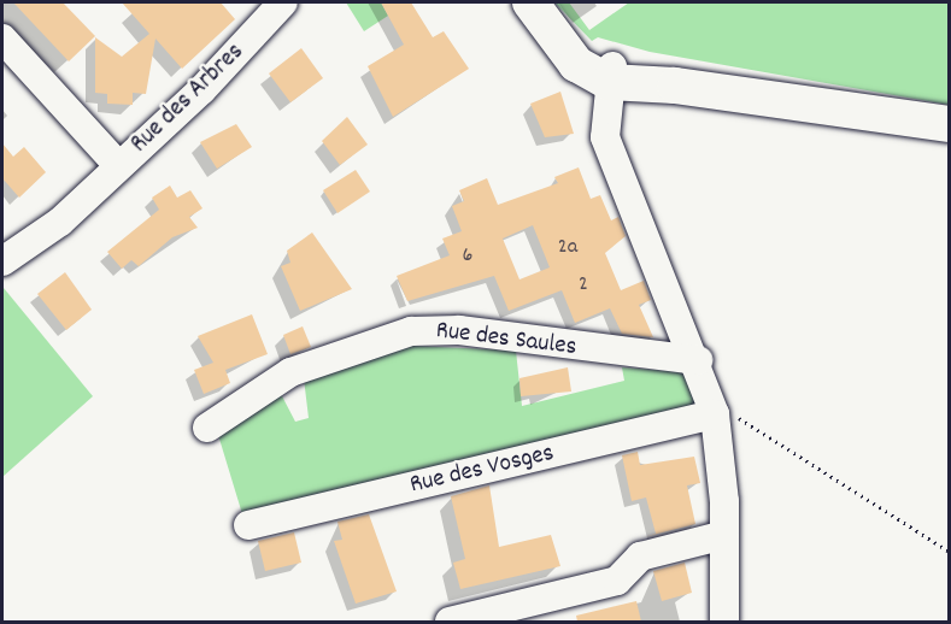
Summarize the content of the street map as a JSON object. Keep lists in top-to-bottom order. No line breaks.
{"streets":{"street":["Rue des Arbres","Rue des Saules","Rue des Vosges"]},"house_numbers":["2a","6","2"]}
